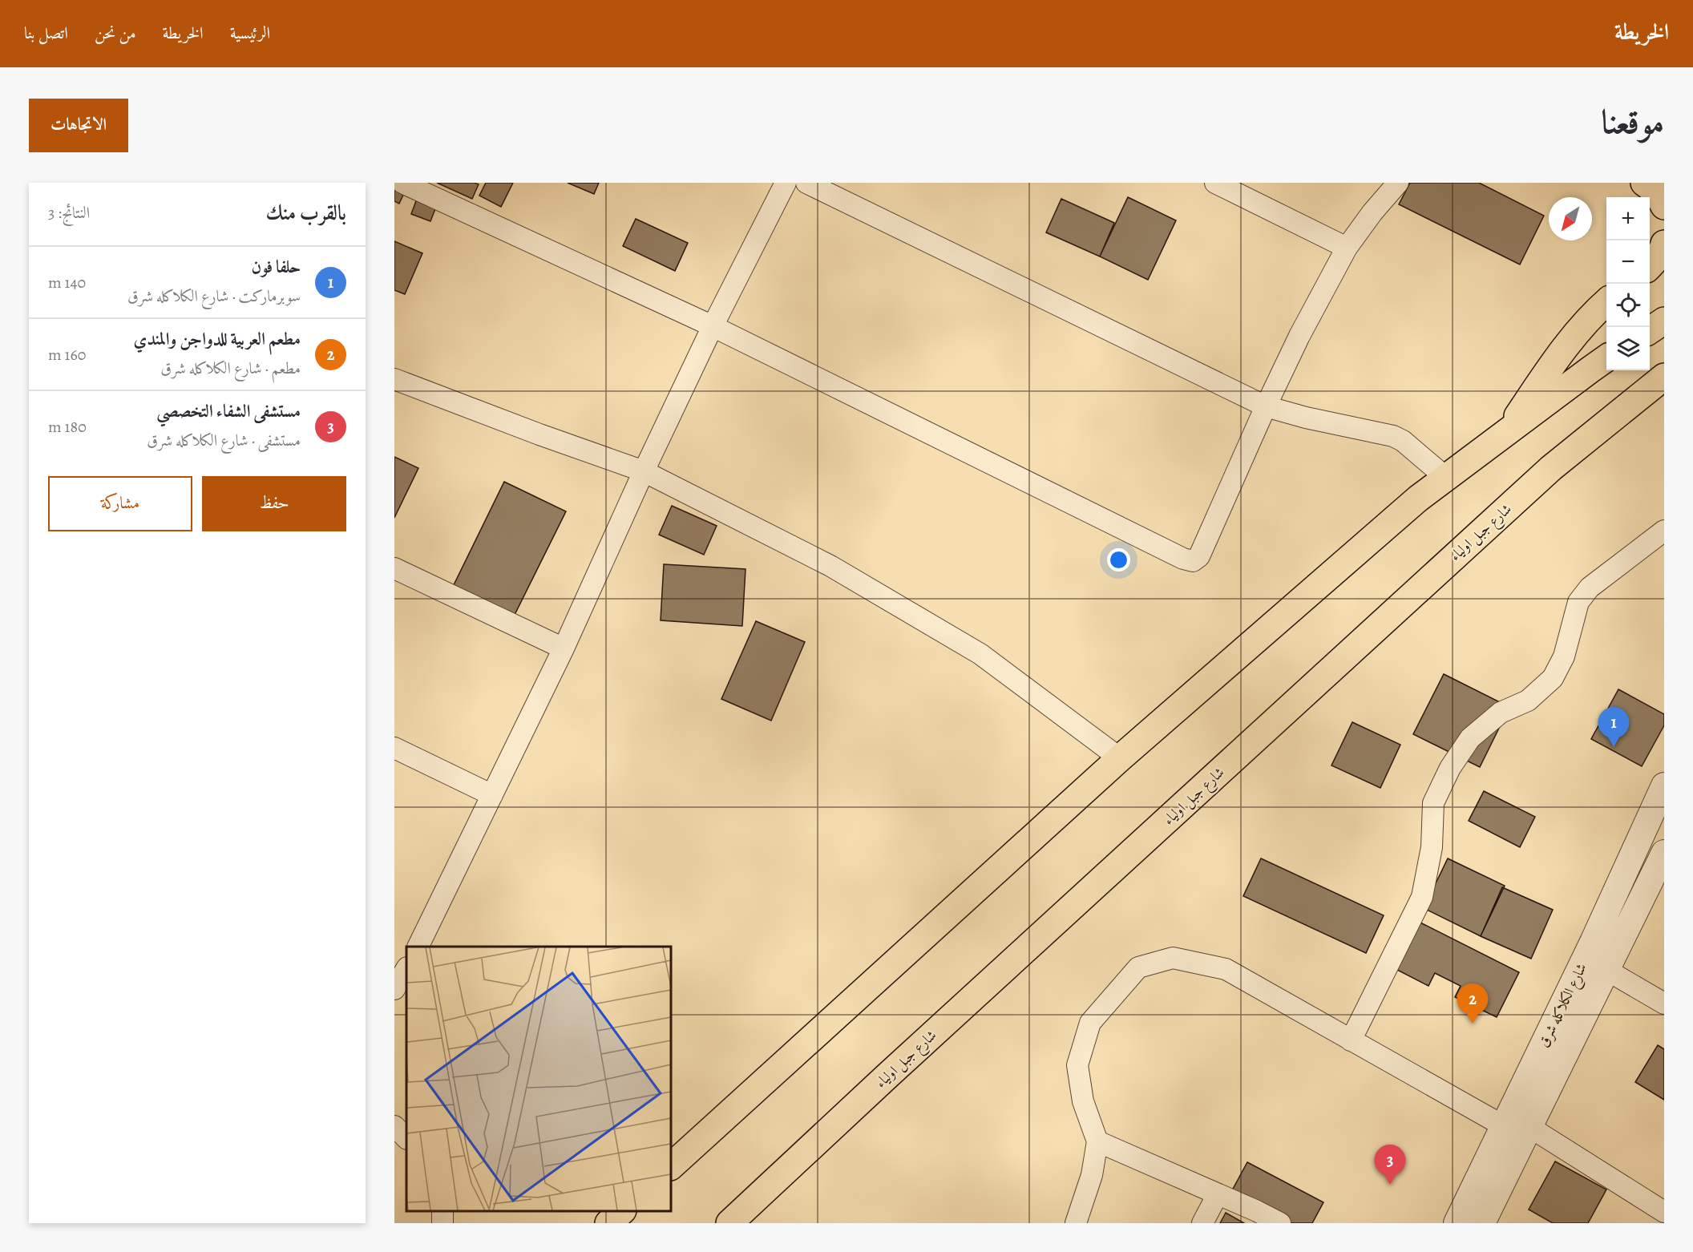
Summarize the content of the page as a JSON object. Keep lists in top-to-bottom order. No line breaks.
{"streets":{"highway":["شارع جبل اولياء"],"street":["شارع الكلاكله شرق"]},"north":"bottom left","page":{"header":"الخريطة","nav":["الرئيسية","الخريطة","من نحن","اتصل بنا"],"title":"موقعنا","buttons":["الاتجاهات",["حفظ","مشاركة"]],"heading":["بالقرب منك","النتائج: 3"],"map_buttons":["+","−"],"list":[{"mark":"1","name":"حلفا فون","note":"سوبرماركت · شارع الكلاكله شرق","value":"140 m"},{"mark":"2","name":"مطعم العربية للدواجن والمندي","note":"مطعم · شارع الكلاكله شرق","value":"160 m"},{"mark":"3","name":"مستشفى الشفاء التخصصي","note":"مستشفى · شارع الكلاكله شرق","value":"180 m"}],"pins":["1","2","3"]}}
